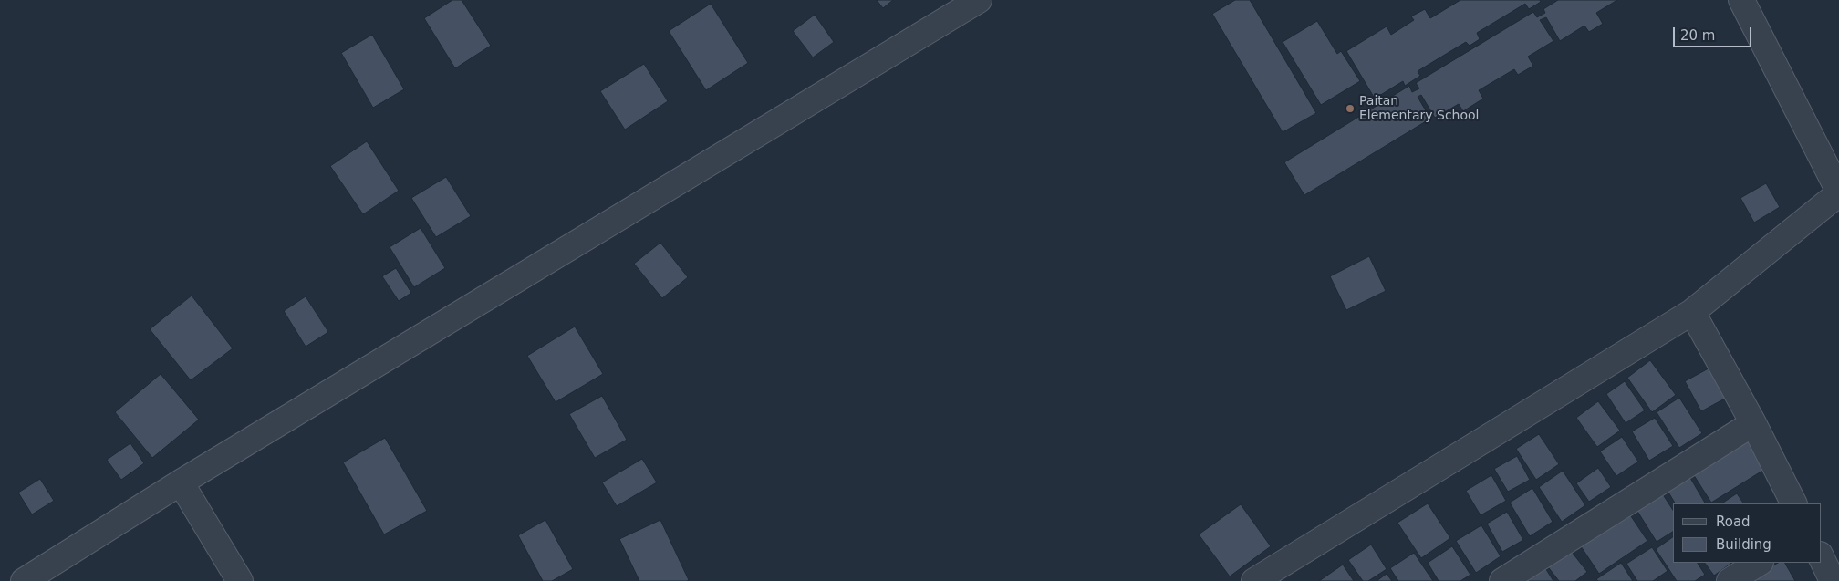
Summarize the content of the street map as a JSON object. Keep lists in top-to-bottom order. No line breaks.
{"places":["Paitan Elementary School"],"legend":["Road","Building"],"scale_bar":"20 m"}
